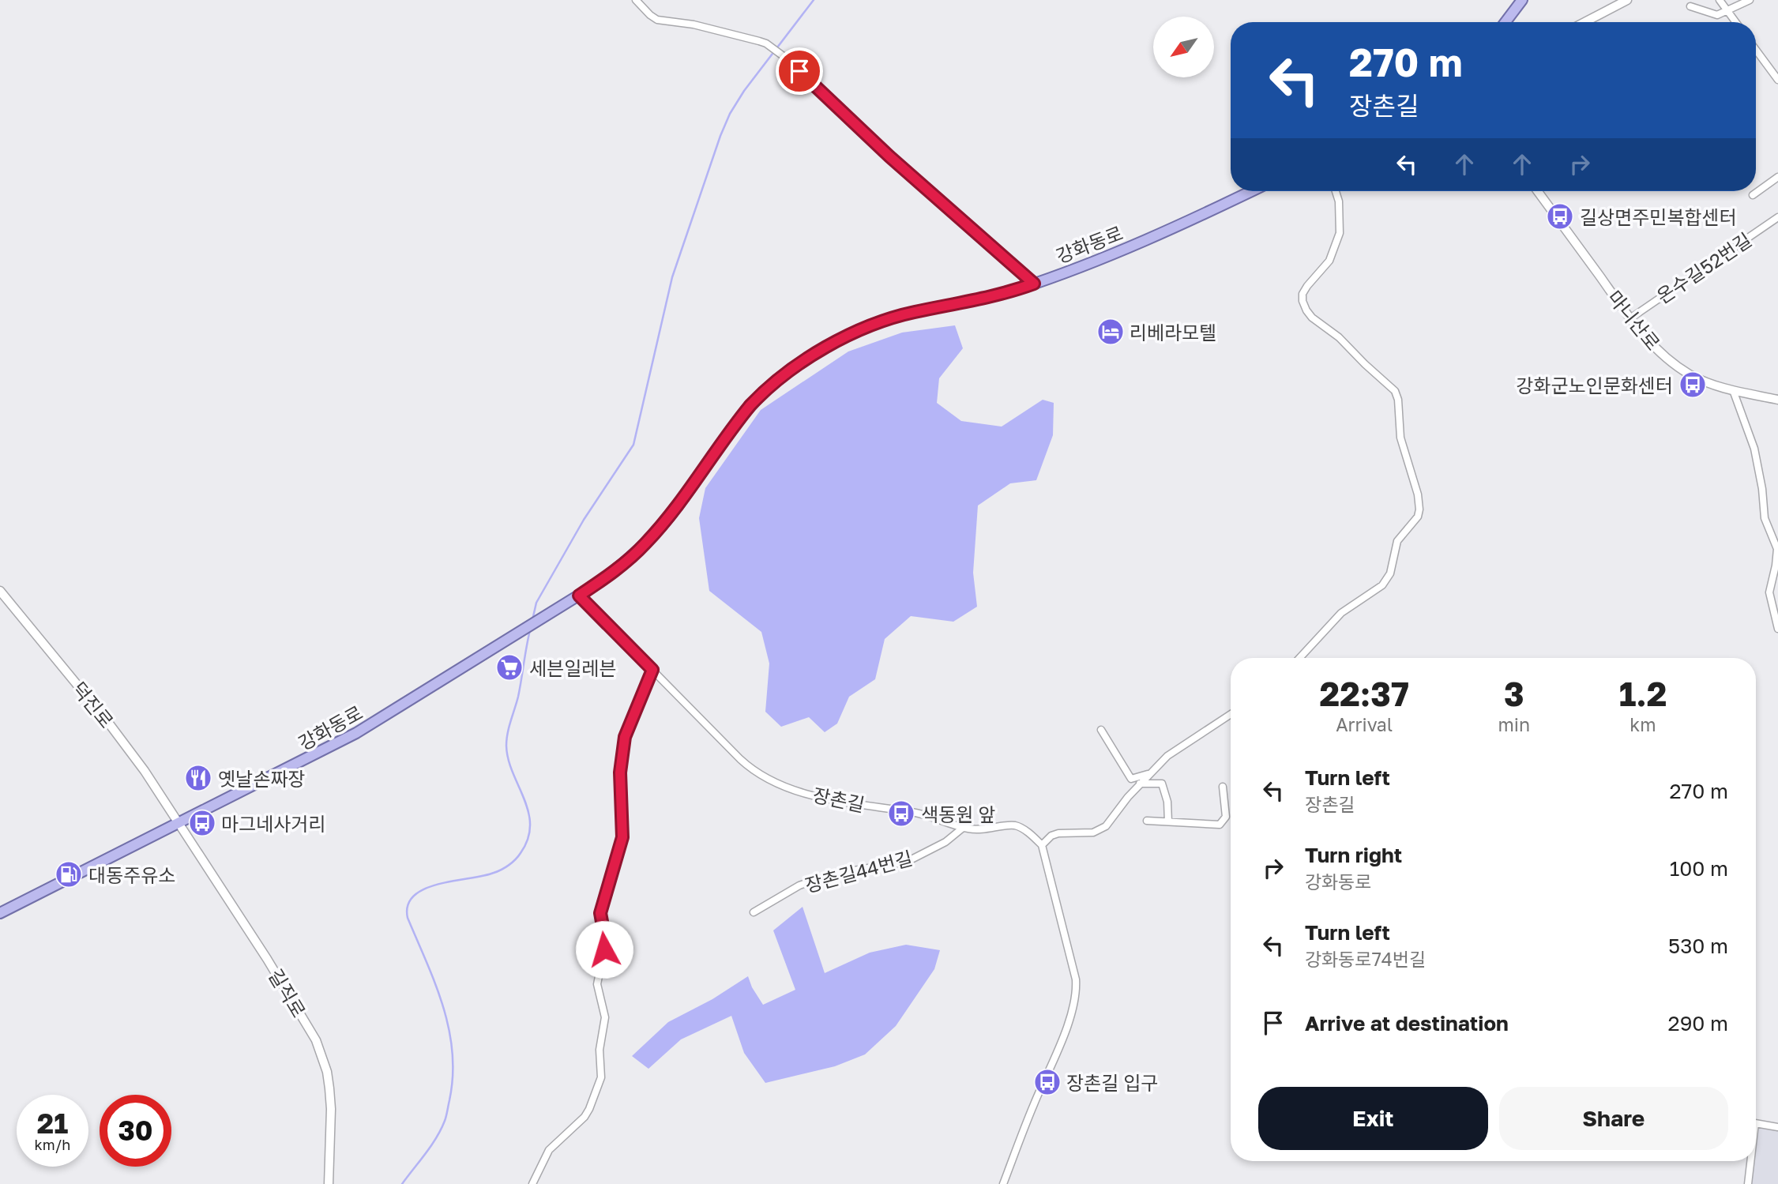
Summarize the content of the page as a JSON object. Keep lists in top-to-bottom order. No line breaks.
{"streets":{"main road":["강화동로"],"street":["온수길52번길","마니산로","덕진로","장촌길","장촌길44번길","길직로"]},"crossings":[["강화동로","덕진로"],["강화동로","장촌길"],["강화동로","길직로"],["온수길52번길","마니산로"],["덕진로","길직로"],["장촌길","장촌길44번길"]],"places":{"bus stop":["길상면주민복합센터","강화군노인문화센터","색동원 앞","마그네사거리","장촌길 입구"],"hotel":["리베라모텔"],"supermarket":["세븐일레븐"],"restaurant":["옛날손짜장"],"fuel station":["대동주유소"]},"north":"bottom left","page":{"turn":["270 m","장촌길"],"eta":["22:37","Arrival","3","min","1.2","km"],"list":[{"name":"Turn left","note":"장촌길","value":"270 m"},{"name":"Turn right","note":"강화동로","value":"100 m"},{"name":"Turn left","note":"강화동로74번길","value":"530 m"},{"name":"Arrive at destination","value":"290 m"}],"buttons":["Exit","Share"],"speed":"21 km/h","limit":"30"}}
